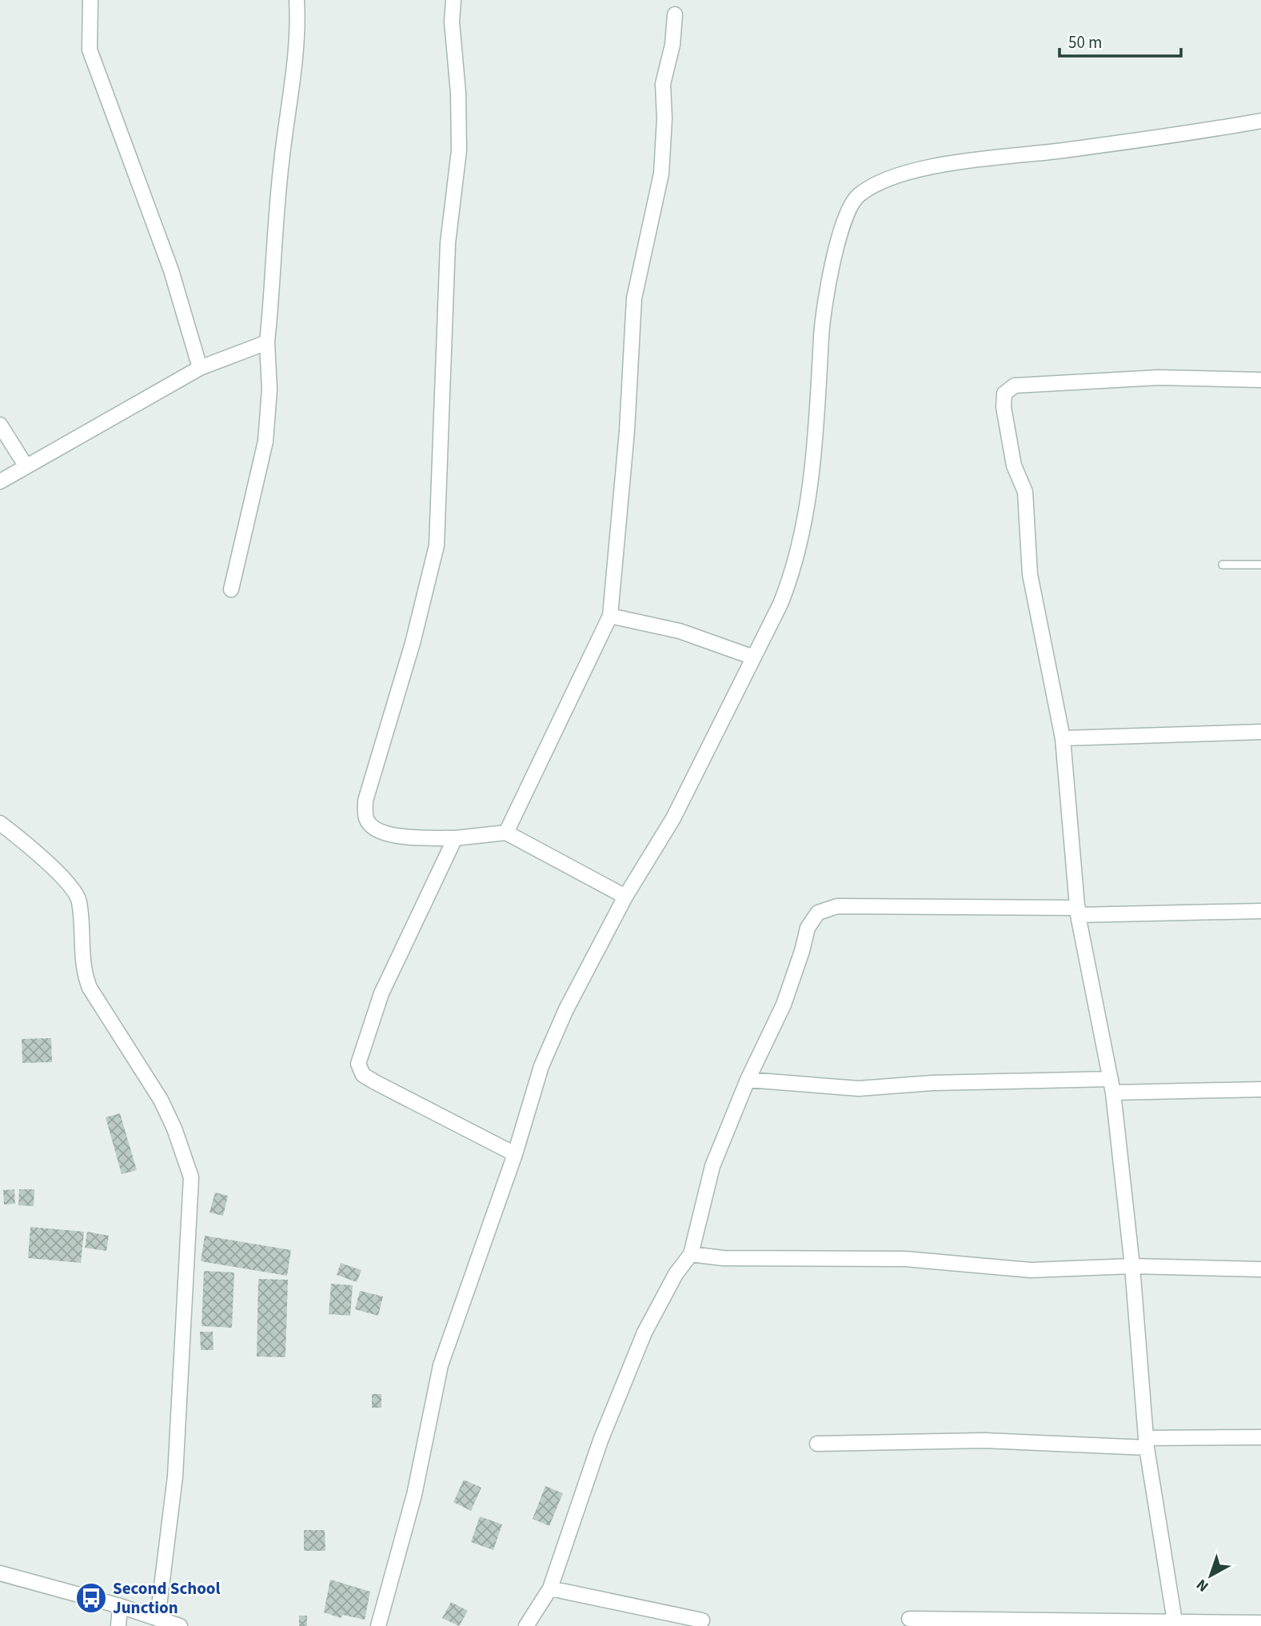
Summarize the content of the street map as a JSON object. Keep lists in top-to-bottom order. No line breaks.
{"places":{"bus stop":["Second School Junction"]},"scale_bar":"50 m","north":"bottom left"}
